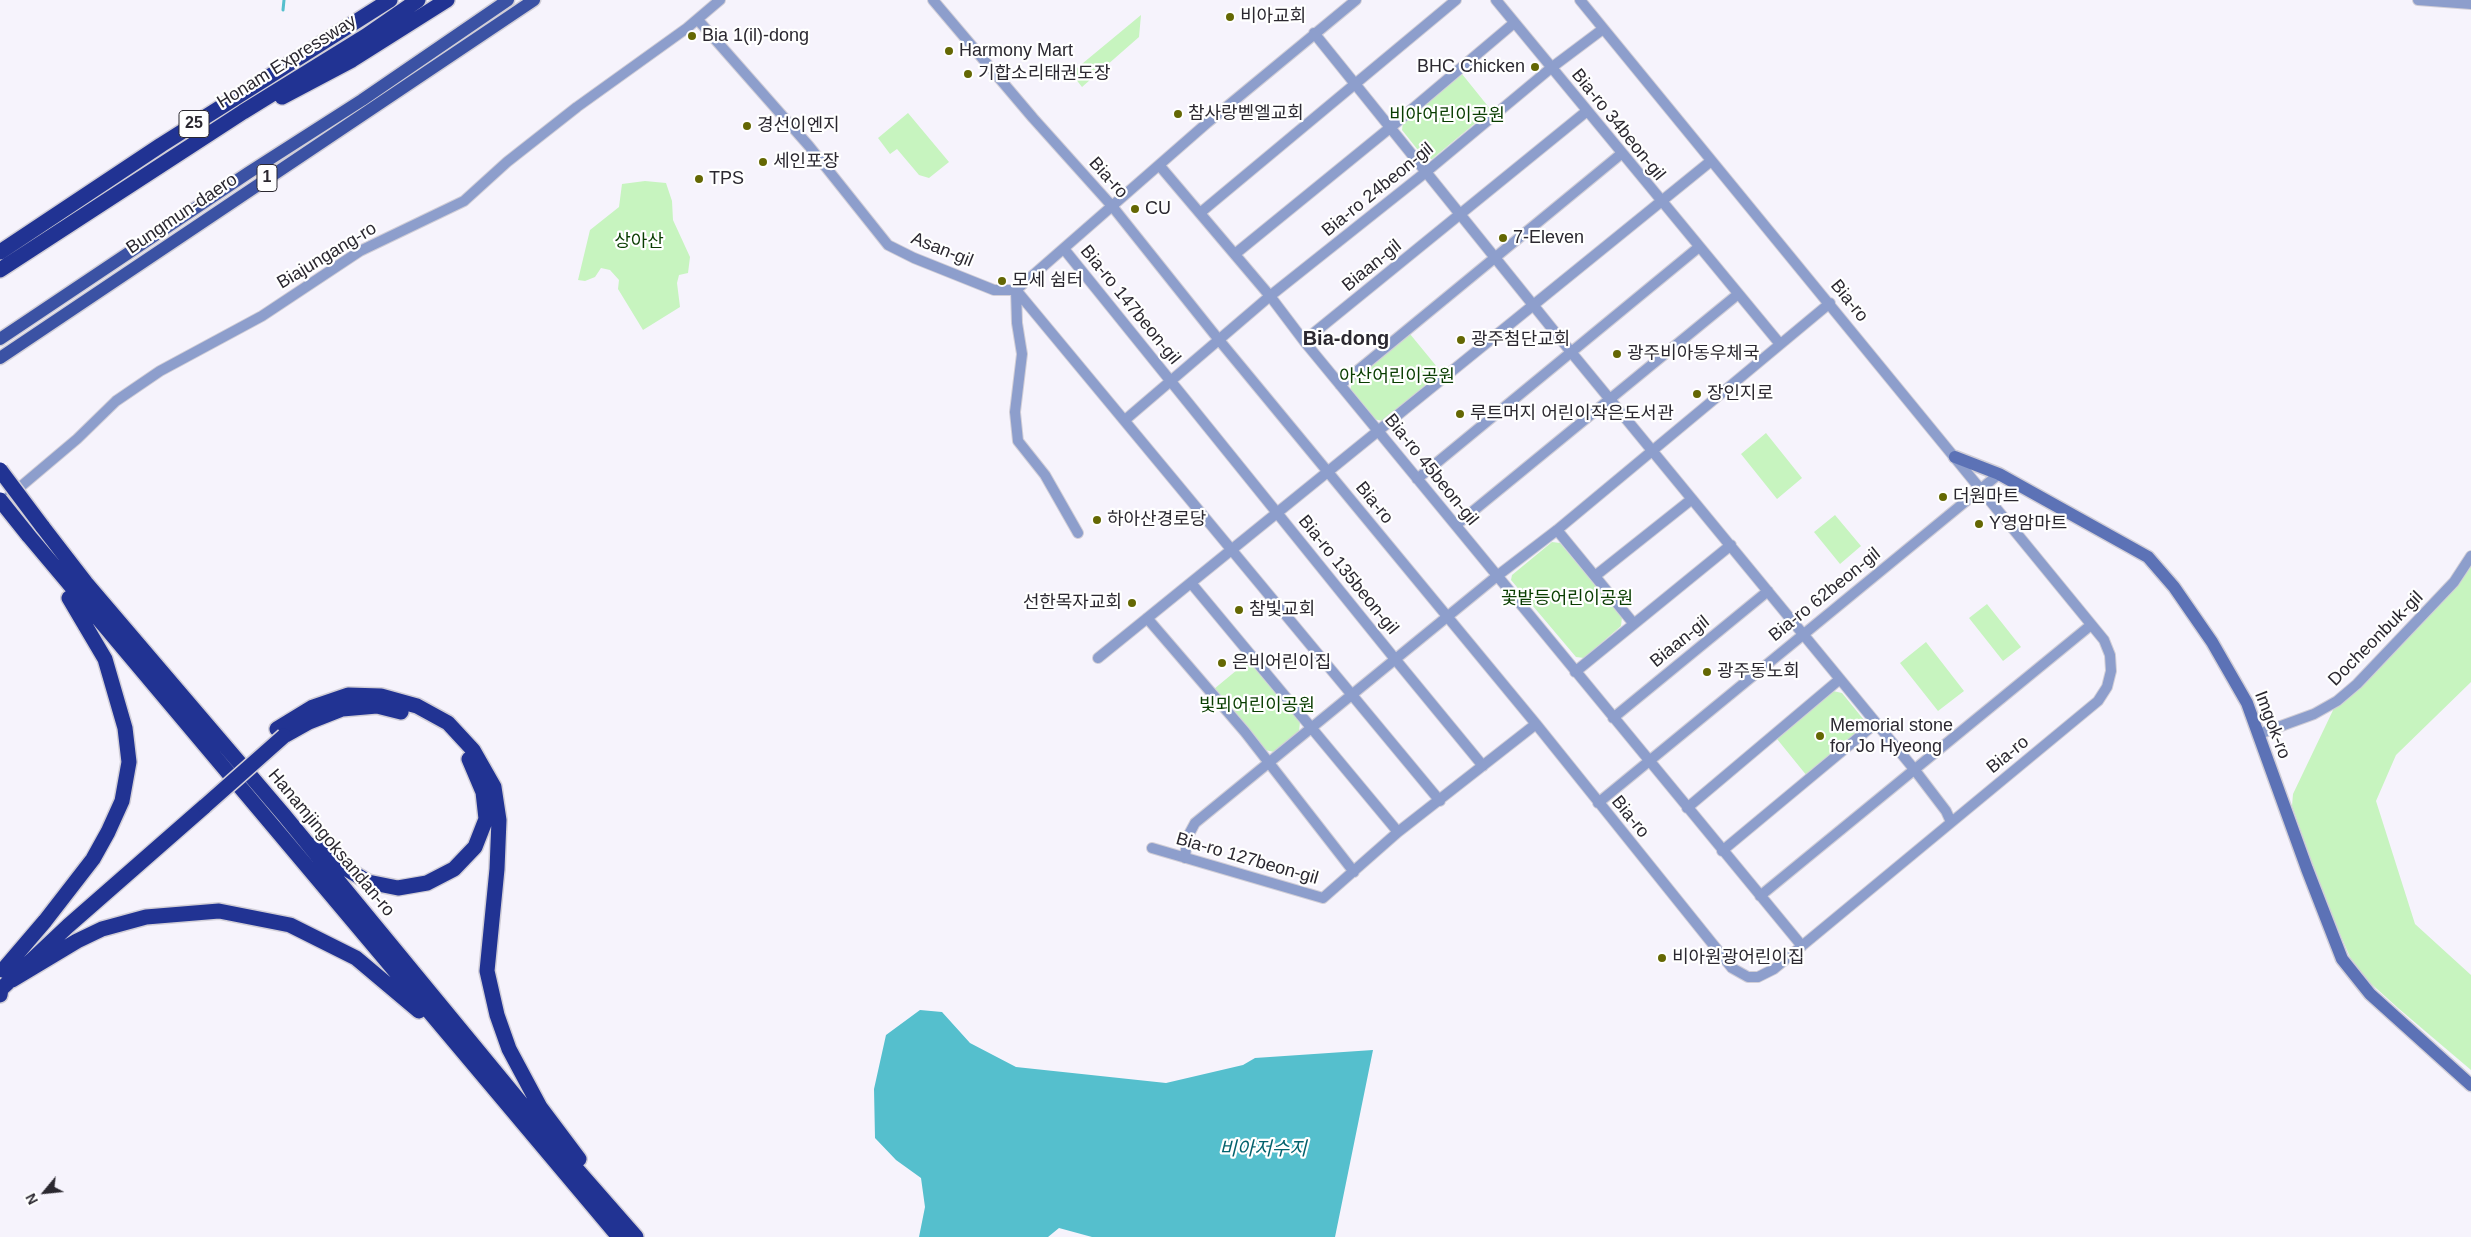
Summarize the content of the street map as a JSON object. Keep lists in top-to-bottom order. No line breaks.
{"streets":{"highway":["Honam Expressway","25","Hanamjingoksandan-ro"],"main road":["1","Bungmun-daero","Imgok-ro"],"street":["Bia-ro 34beon-gil","Bia-ro","Bia-ro 24beon-gil","Asan-gil","Biajungang-ro","Biaan-gil","Bia-ro 147beon-gil","Bia-ro 45beon-gil","Bia-ro 135beon-gil","Bia-ro 62beon-gil","Docheonbuk-gil","Bia-ro 127beon-gil"]},"crossings":[["Bia-ro 34beon-gil","Bia-ro"],["Bia-ro 34beon-gil","Bia-ro 24beon-gil"],["Bia-ro 34beon-gil","Biaan-gil"],["Bia-ro 34beon-gil","Bia-ro 45beon-gil"],["Bia-ro","Bia-ro 24beon-gil"],["Bia-ro","Bia-ro 147beon-gil"],["Bia-ro","Bia-ro 135beon-gil"],["Bia-ro","Bia-ro 62beon-gil"],["Bia-ro","Imgok-ro"],["Bia-ro","Bia-ro 127beon-gil"],["Bia-ro 24beon-gil","Bia-ro 147beon-gil"],["Asan-gil","Biajungang-ro"],["Bia-ro 147beon-gil","Bia-ro 135beon-gil"],["Bia-ro 135beon-gil","Bia-ro 127beon-gil"],["Bia-ro 62beon-gil","Imgok-ro"],["Docheonbuk-gil","Imgok-ro"]],"districts":["Bia-dong"],"water":["비아저수지"],"parks":["비아어린이공원","상아산","아산어린이공원","꽃밭등어린이공원","빛뫼어린이공원"],"places":["비아교회","Bia 1(il)-dong","Harmony Mart","BHC Chicken","기합소리태권도장","참사랑벧엘교회","경선이엔지","세인포장","TPS","CU","7-Eleven","모세 쉼터","광주첨단교회","광주비아동우체국","장인지로","루트머지 어린이작은도서관","더원마트","하아산경로당","Y영암마트","선한목자교회","참빛교회","은비어린이집","광주동노회","Memorial stone for Jo Hyeong","비아원광어린이집"],"north":"bottom left"}
